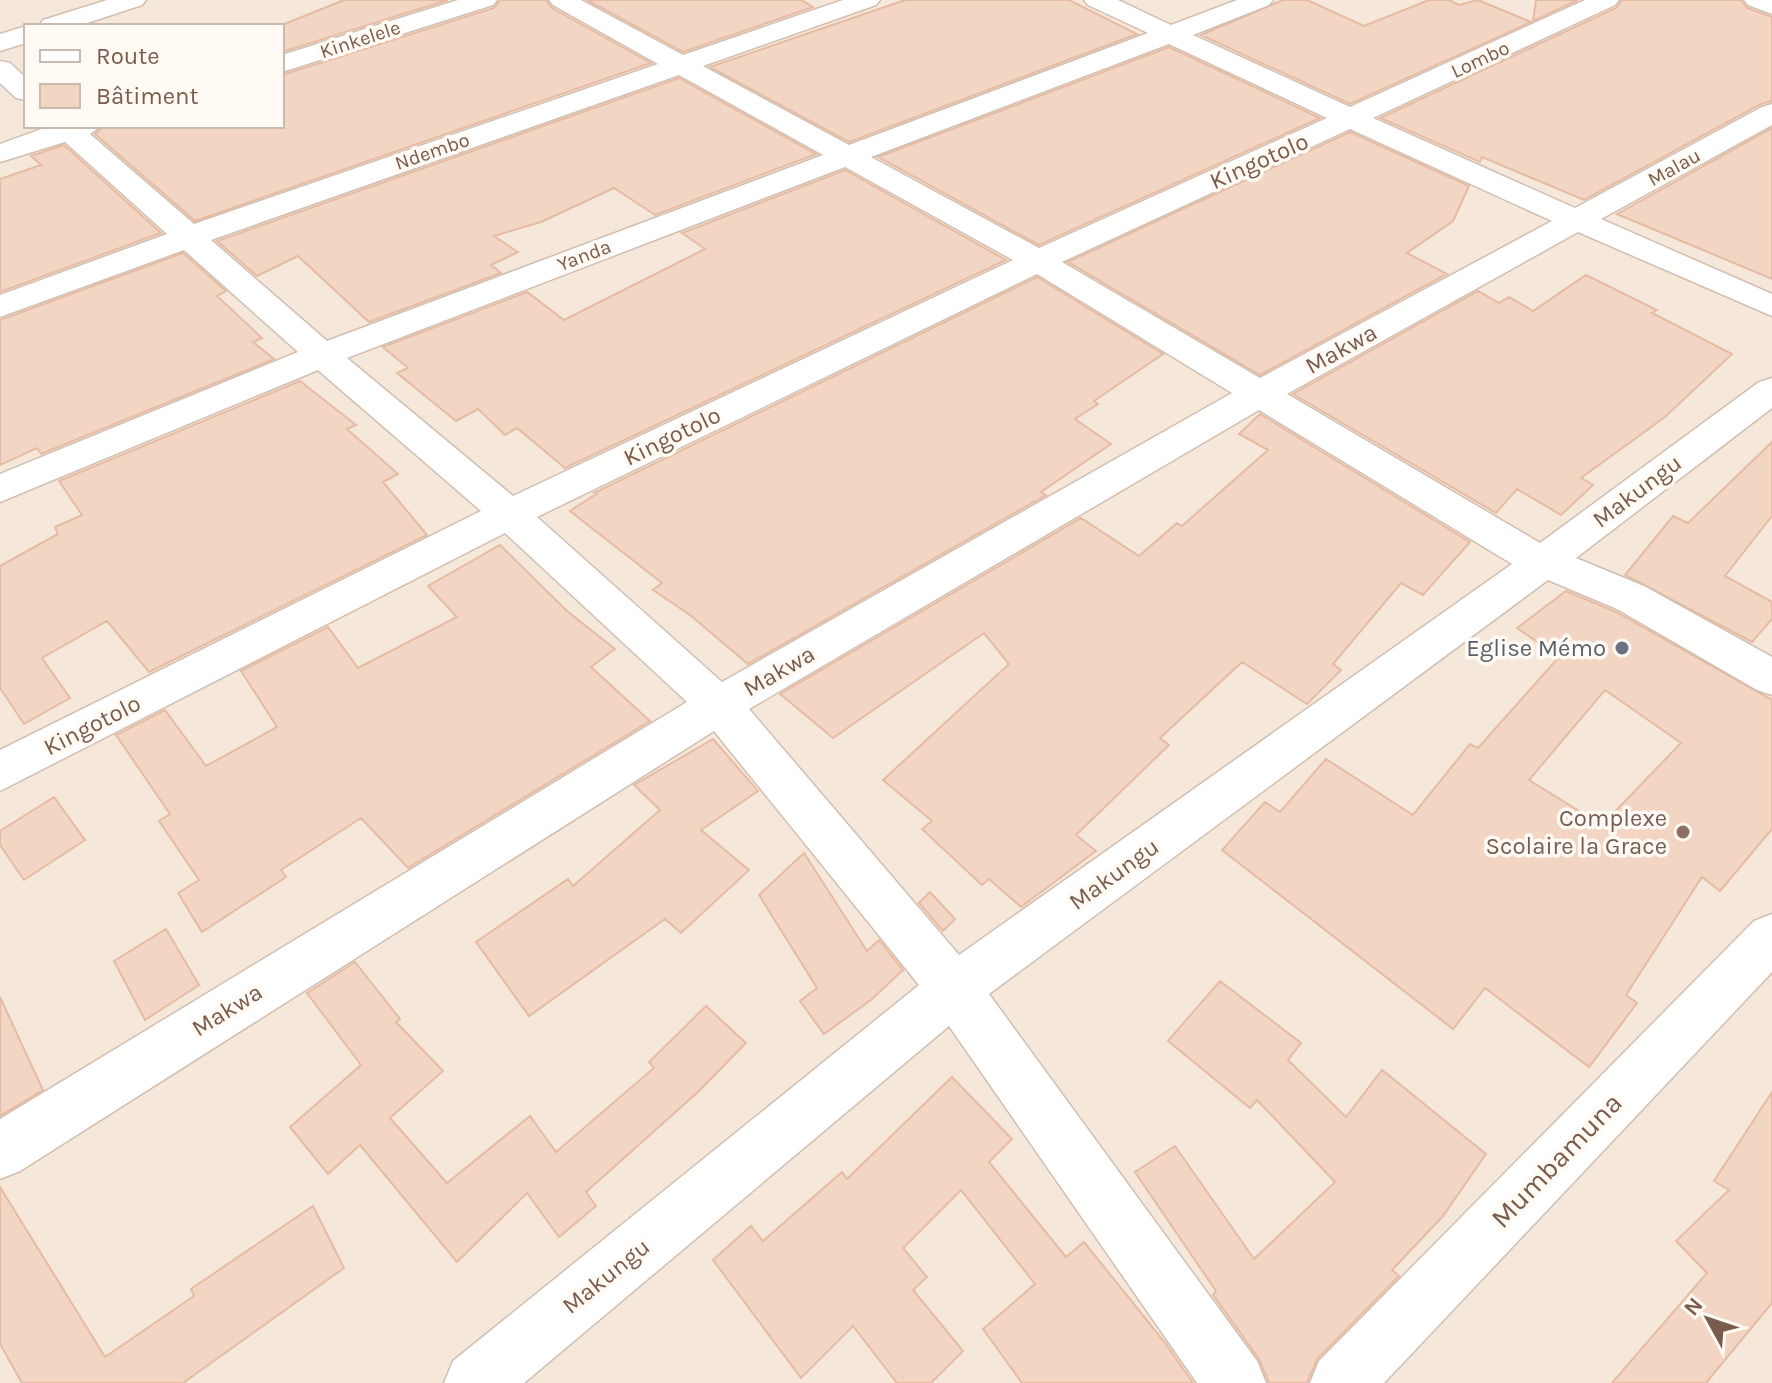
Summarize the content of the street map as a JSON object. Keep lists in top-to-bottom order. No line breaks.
{"streets":{"street":["Kinkelele","Lombo","Ndembo","Kingotolo","Malau","Yanda","Makwa","Makungu","Mumbamuna"]},"crossings":[["Lombo","Kingotolo"],["Malau","Makwa"]],"places":["Eglise Mémo","Complexe Scolaire la Grace"],"legend":["Route","Bâtiment"],"north":"top left"}
